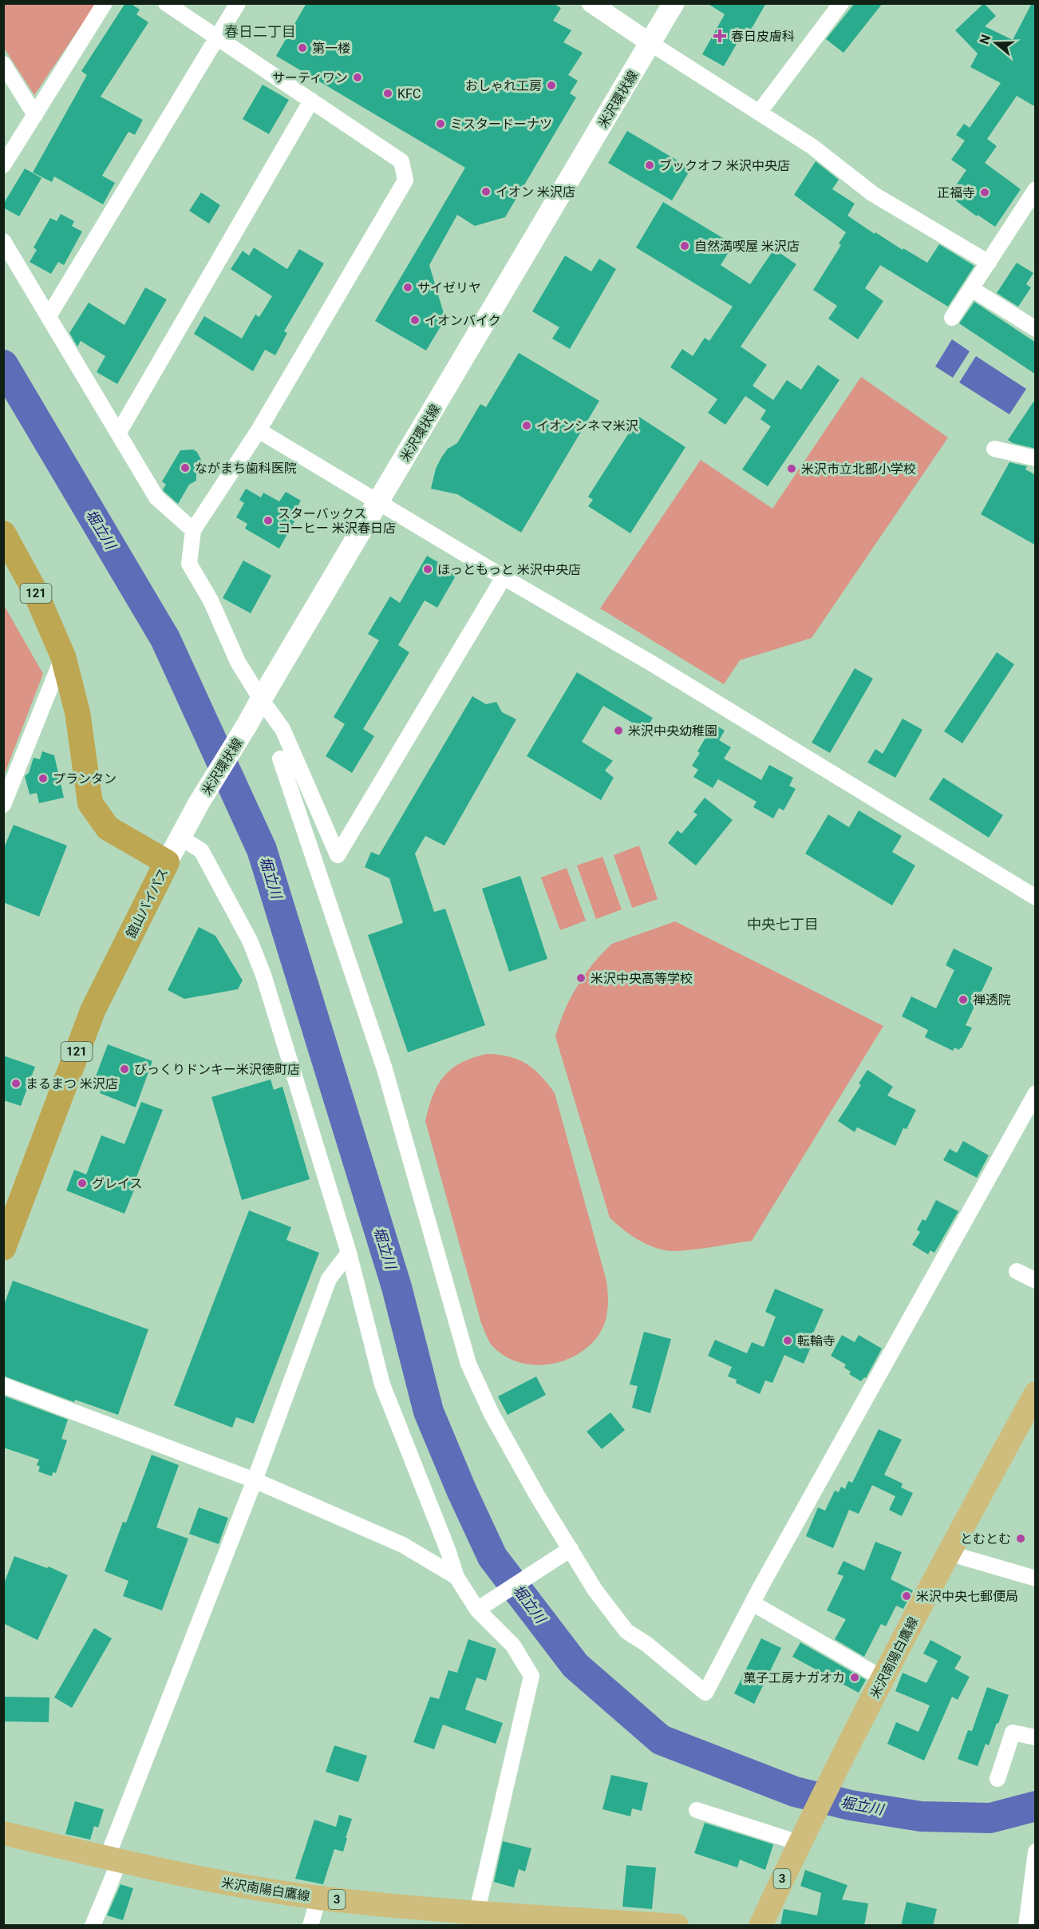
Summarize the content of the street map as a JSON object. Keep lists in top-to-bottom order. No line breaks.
{"streets":{"highway":["121","舘山バイパス"],"main road":["米沢環状線","米沢南陽白鷹線","3"]},"crossings":[["米沢環状線","舘山バイパス"]],"districts":["春日二丁目","中央七丁目"],"water":["堀立川"],"places":{"health":["春日皮膚科"],"other":["第一楼","サーティワン","おしゃれ工房","KFC","ミスタードーナツ","ブックオフ 米沢中央店","イオン 米沢店","正福寺","自然満喫屋 米沢店","サイゼリヤ","イオンバイク","イオンシネマ米沢","ながまち歯科医院","米沢市立北部小学校","スターバックス コーヒー 米沢春日店","ほっともっと 米沢中央店","米沢中央幼稚園","プランタン","米沢中央高等学校","禅透院","びっくりドンキー米沢徳町店","まるまつ 米沢店","グレイス","転輪寺","とむとむ","米沢中央七郵便局","菓子工房ナガオカ"]},"north":"left"}
